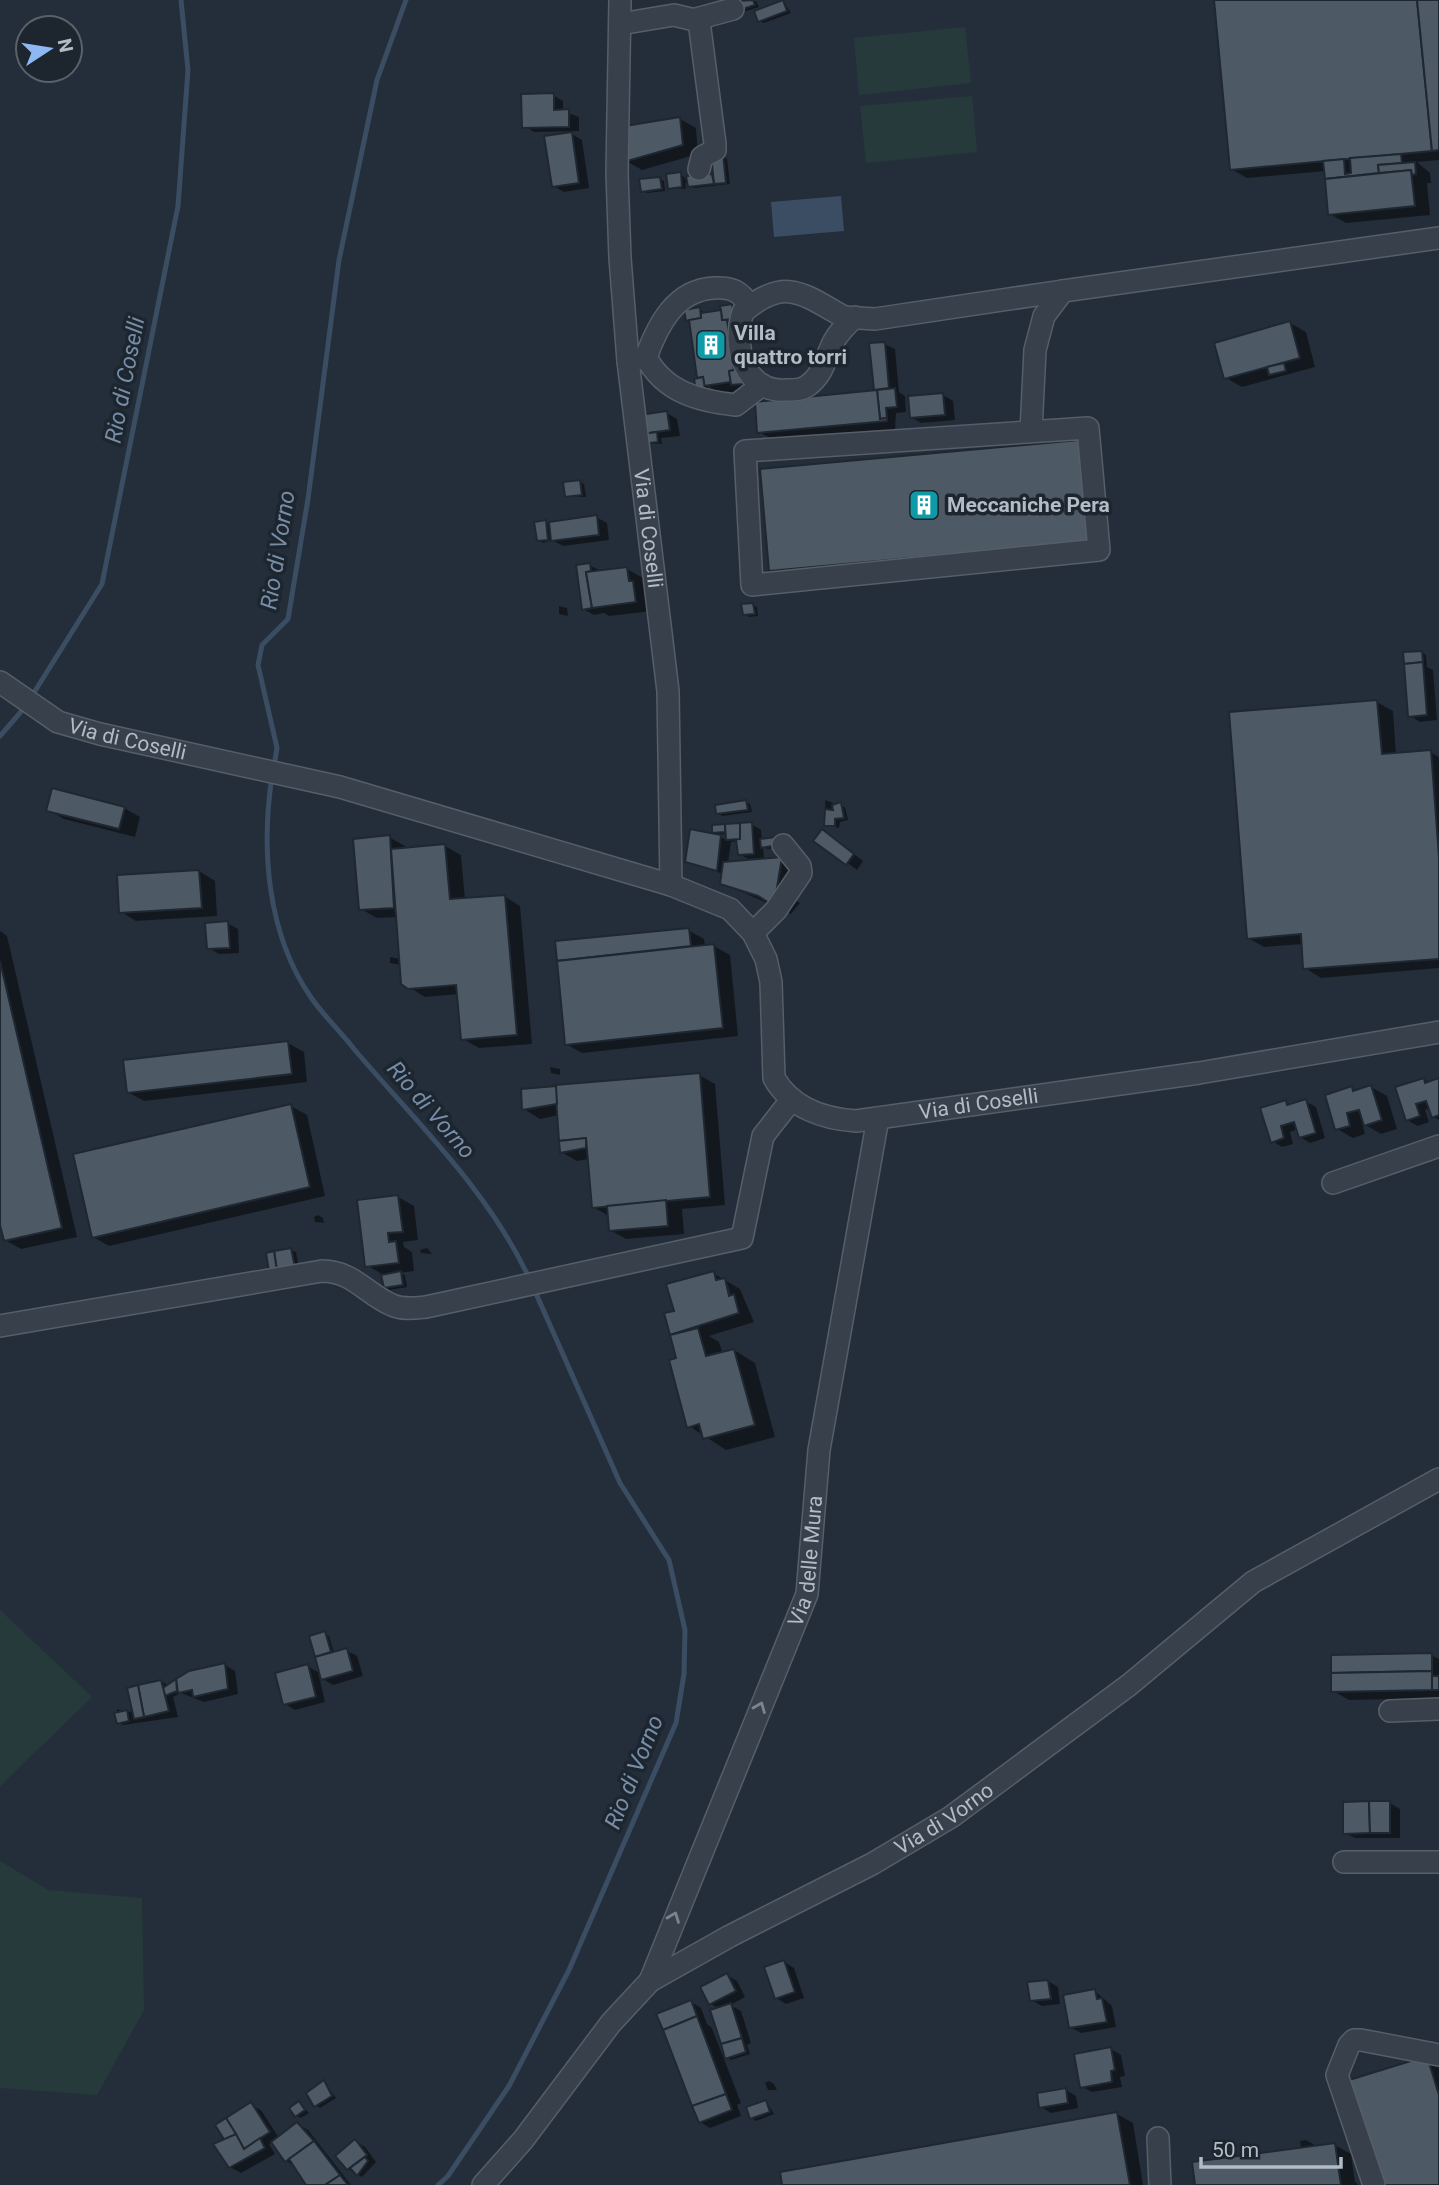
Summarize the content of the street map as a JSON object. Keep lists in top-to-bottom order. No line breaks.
{"streets":{"street":["Via di Coselli","Via delle Mura","Via di Vorno"]},"crossings":[["Via di Coselli","Via delle Mura"],["Via delle Mura","Via di Vorno"]],"one_way":["Via delle Mura"],"water":["Rio di Coselli","Rio di Vorno"],"places":{"building":["Villa quattro torri","Meccaniche Pera"]},"scale_bar":"50 m","north":"right"}
